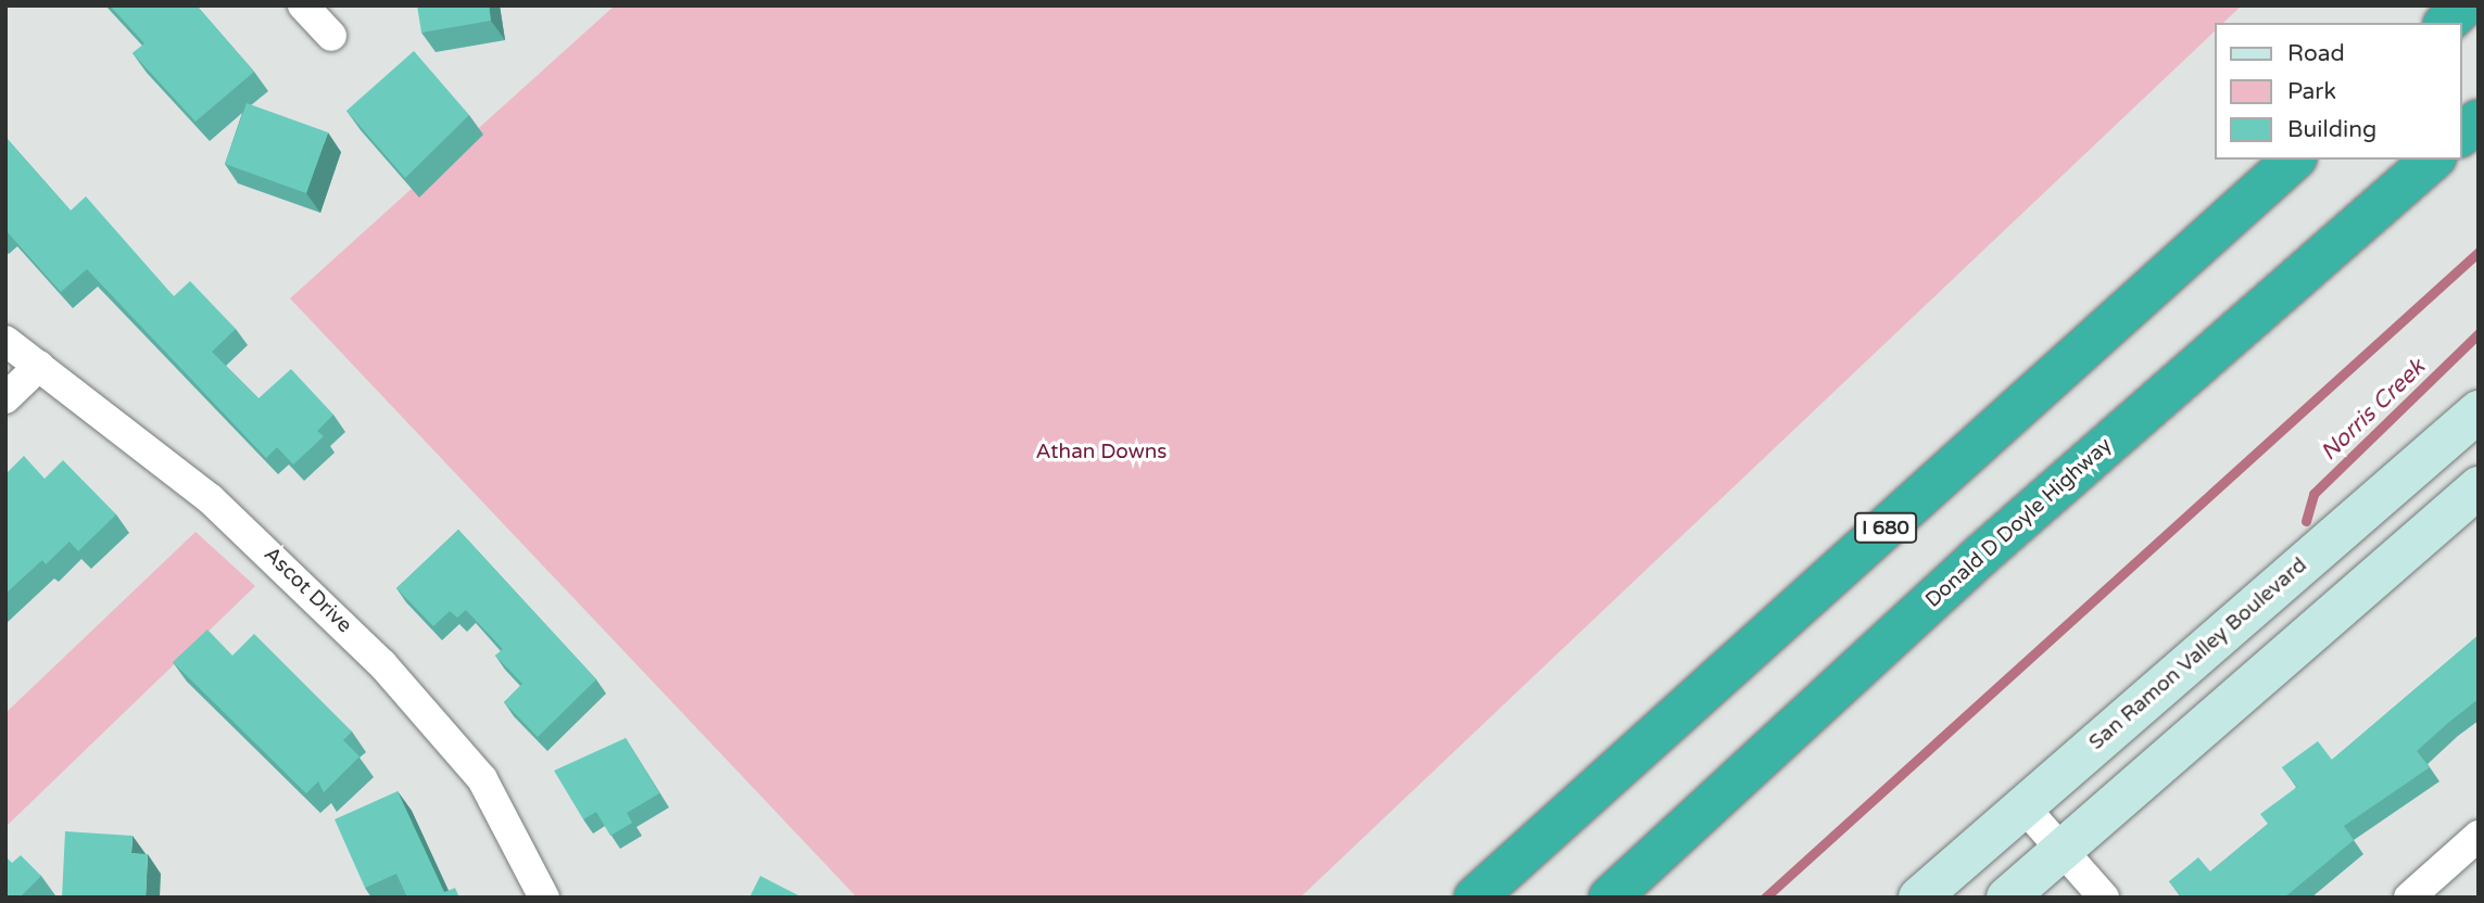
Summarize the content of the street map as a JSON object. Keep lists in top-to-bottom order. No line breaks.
{"streets":{"highway":["Donald D Doyle Highway","I 680"],"main road":["San Ramon Valley Boulevard"],"street":["Ascot Drive"]},"water":["Norris Creek"],"parks":["Athan Downs"],"legend":["Road","Park","Building"]}
